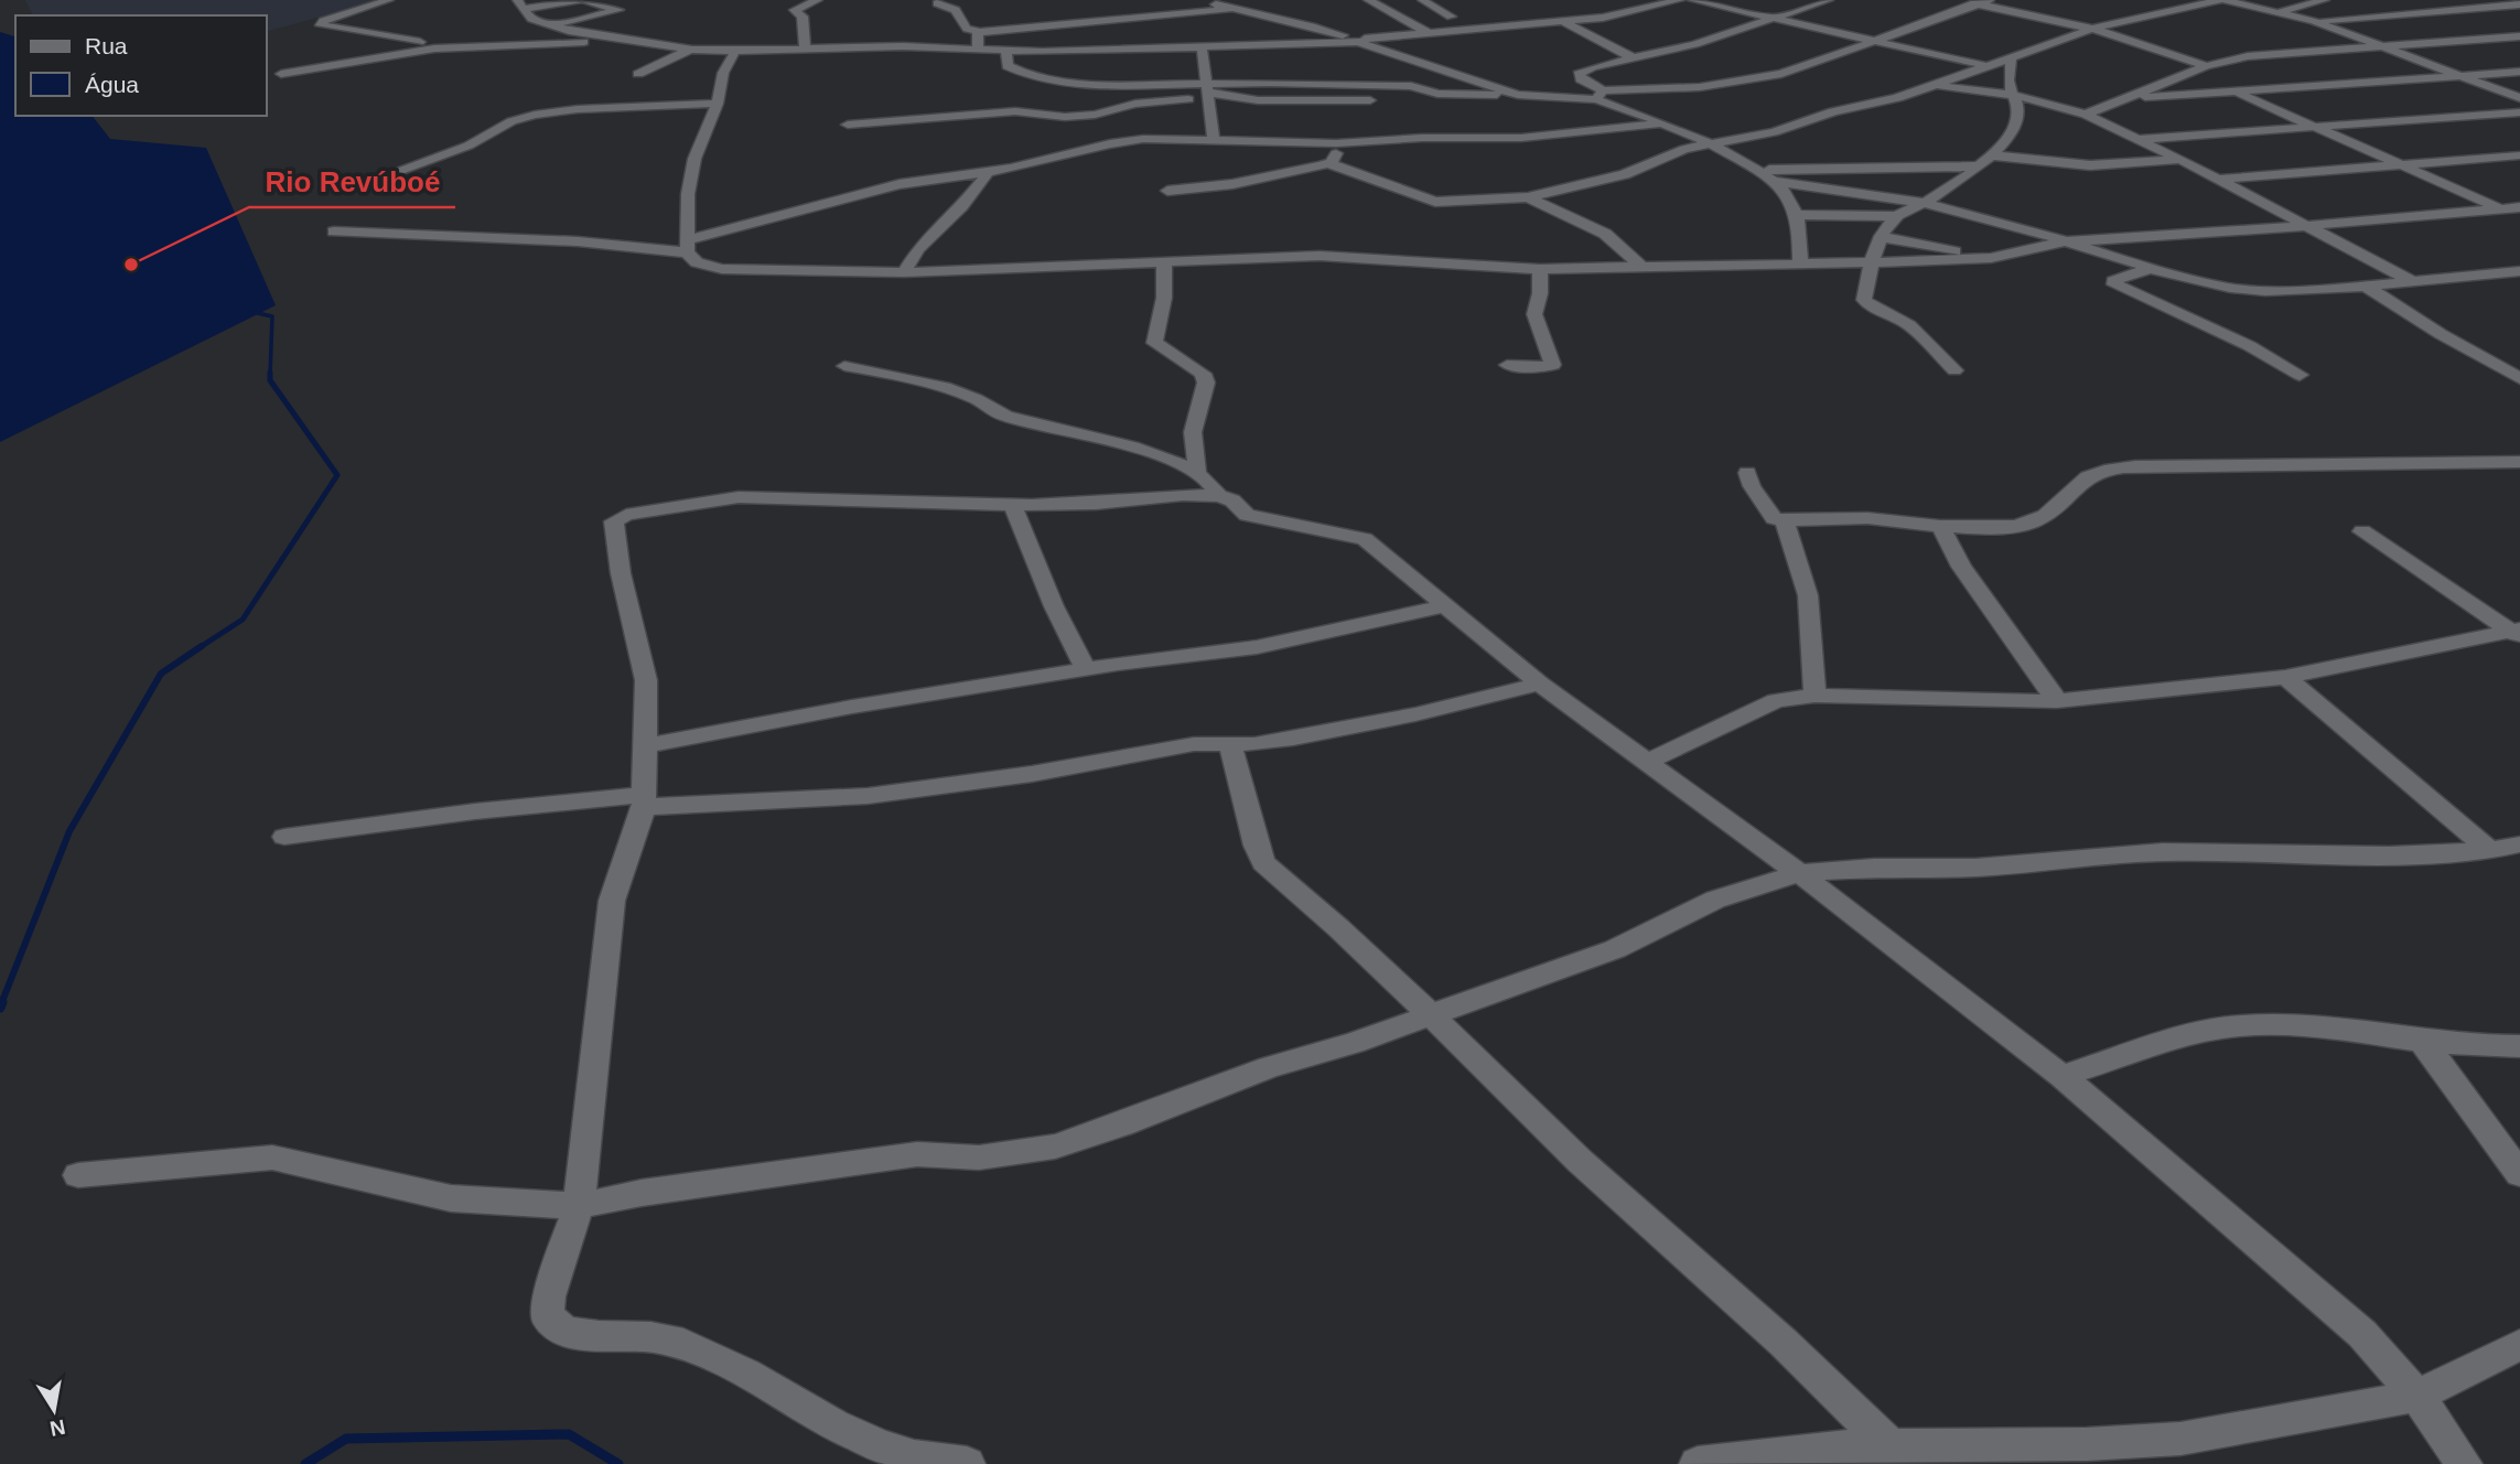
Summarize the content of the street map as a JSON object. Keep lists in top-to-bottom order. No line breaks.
{"places":["Rio Revúboé"],"legend":["Rua","Água"],"north":"bottom"}
